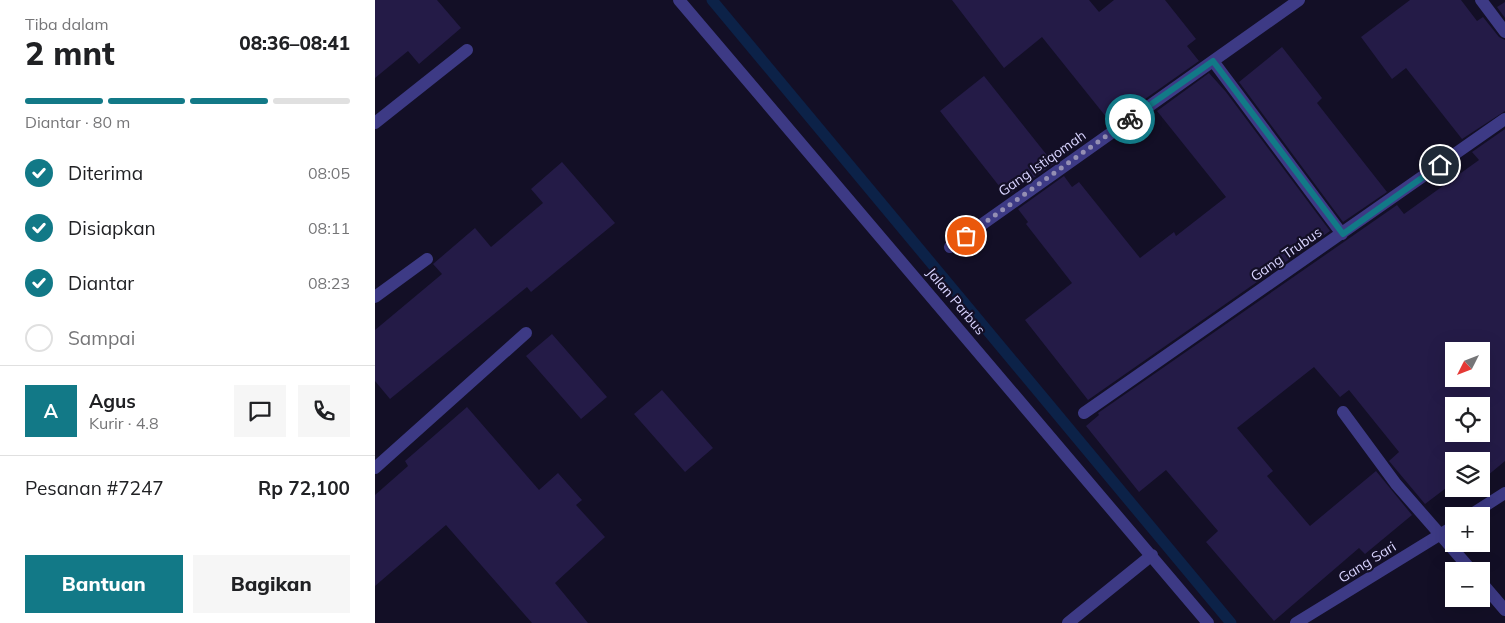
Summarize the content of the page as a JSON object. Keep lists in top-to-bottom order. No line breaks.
{"streets":{"street":["Gang Istiqomah","Gang Trubus","Jalan Parbus","Gang Sari"]},"north":"bottom left","page":{"heading":["2 mnt","Tiba dalam","08:36–08:41"],"panel":["Agus","Kurir · 4.8","Pesanan #7247","Rp 72,100"],"bar":"Diantar · 80 m","list":[["Diterima","08:05"],["Disiapkan","08:11"],["Diantar","08:23"],"Sampai"],"map_buttons":["+","−"],"round":"A","buttons":["Bantuan","Bagikan"]}}
